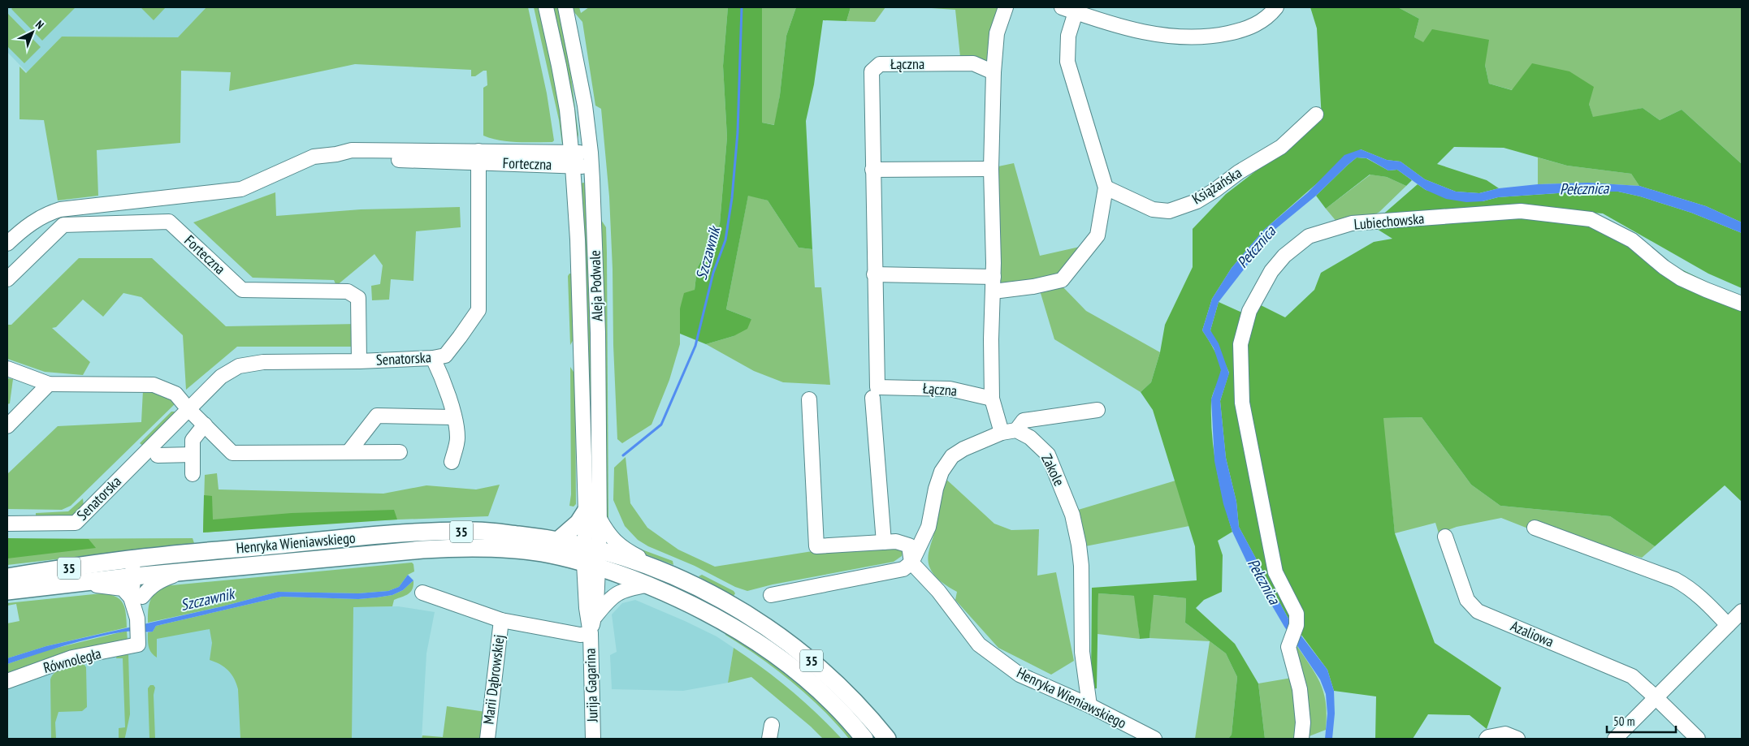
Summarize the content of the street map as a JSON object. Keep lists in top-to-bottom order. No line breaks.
{"streets":{"main road":["35","Henryka Wieniawskiego"],"street":["Łączna","Forteczna","Książańska","Lubiechowska","Aleja Podwale","Senatorska","Zakole","Azaliowa","Równoległa","Marii Dąbrowskiej","Jurija Gagarina"]},"crossings":[["Forteczna","Aleja Podwale"],["Forteczna","Senatorska"],["Aleja Podwale","35"],["Aleja Podwale","Henryka Wieniawskiego"],["Aleja Podwale","Jurija Gagarina"],["Zakole","Henryka Wieniawskiego"],["35","Henryka Wieniawskiego"],["35","Jurija Gagarina"],["Henryka Wieniawskiego","Jurija Gagarina"]],"water":["Pełcznica","Szczawnik"],"scale_bar":"50 m","north":"top right"}
